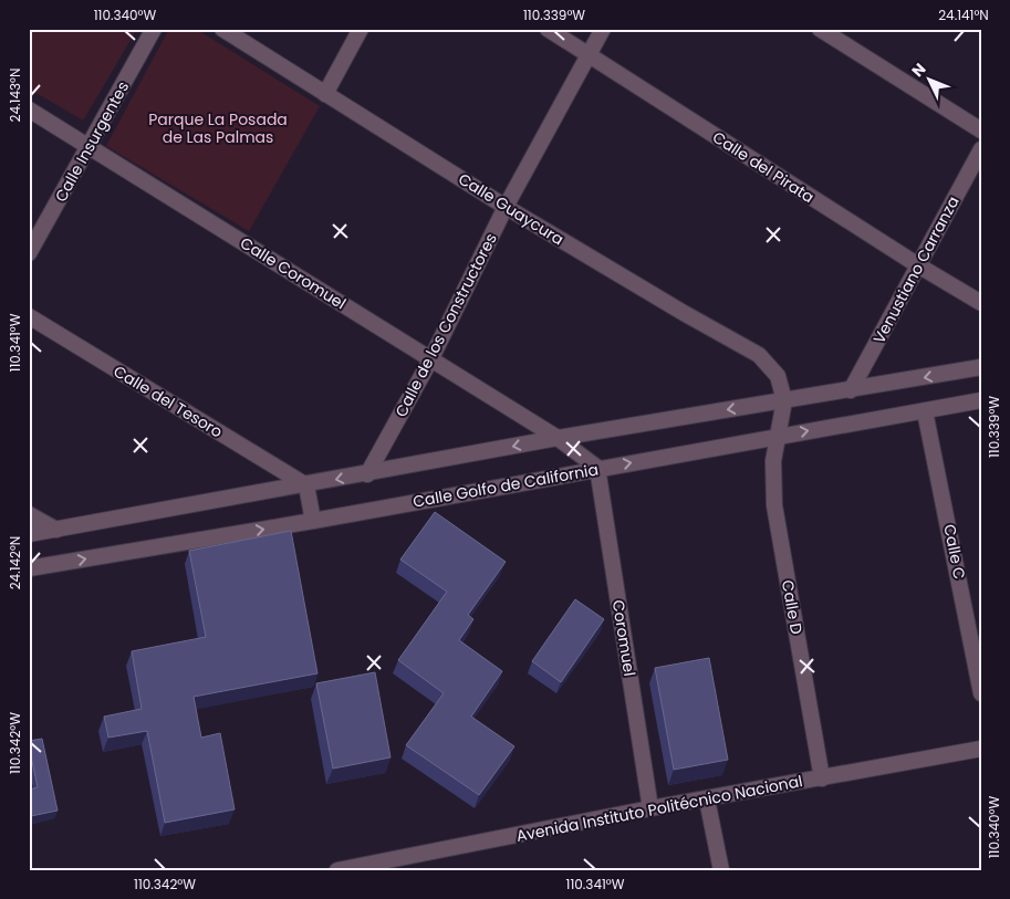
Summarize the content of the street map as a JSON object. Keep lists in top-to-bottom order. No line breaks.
{"streets":{"street":["Calle Insurgentes","Calle del Pirata","Calle Guaycura","Venustiano Carranza","Calle Coromuel","Calle de los Constructores","Calle del Tesoro","Calle Golfo de California","Calle C","Calle D","Coromuel","Avenida Instituto Politécnico Nacional"]},"crossings":[["Calle Insurgentes","Calle Coromuel"],["Calle del Pirata","Venustiano Carranza"],["Calle del Pirata","Calle de los Constructores"],["Calle Guaycura","Calle de los Constructores"],["Calle Guaycura","Calle D"],["Calle Coromuel","Calle de los Constructores"],["Calle Coromuel","Calle Golfo de California"],["Calle Coromuel","Coromuel"],["Calle Golfo de California","Calle C"],["Calle Golfo de California","Calle D"],["Calle Golfo de California","Coromuel"],["Calle D","Avenida Instituto Politécnico Nacional"],["Coromuel","Avenida Instituto Politécnico Nacional"]],"parks":["Parque La Posada de Las Palmas"],"north":"top left","coordinates":["110.340°W","110.339°W","24.141°N","24.143°N","110.341°W","24.142°N","110.342°W"]}
